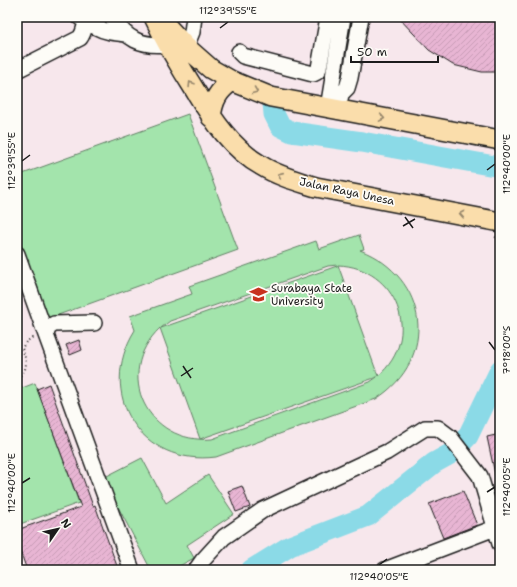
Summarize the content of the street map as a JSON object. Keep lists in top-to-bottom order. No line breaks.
{"streets":{"main road":["Jalan Raya Unesa"]},"places":{"school or university":["Surabaya State University"]},"scale_bar":"50 m","north":"top right","coordinates":["112°39'55\"E","112°40'00\"E","7°18'00\"S","112°40'05\"E"]}
